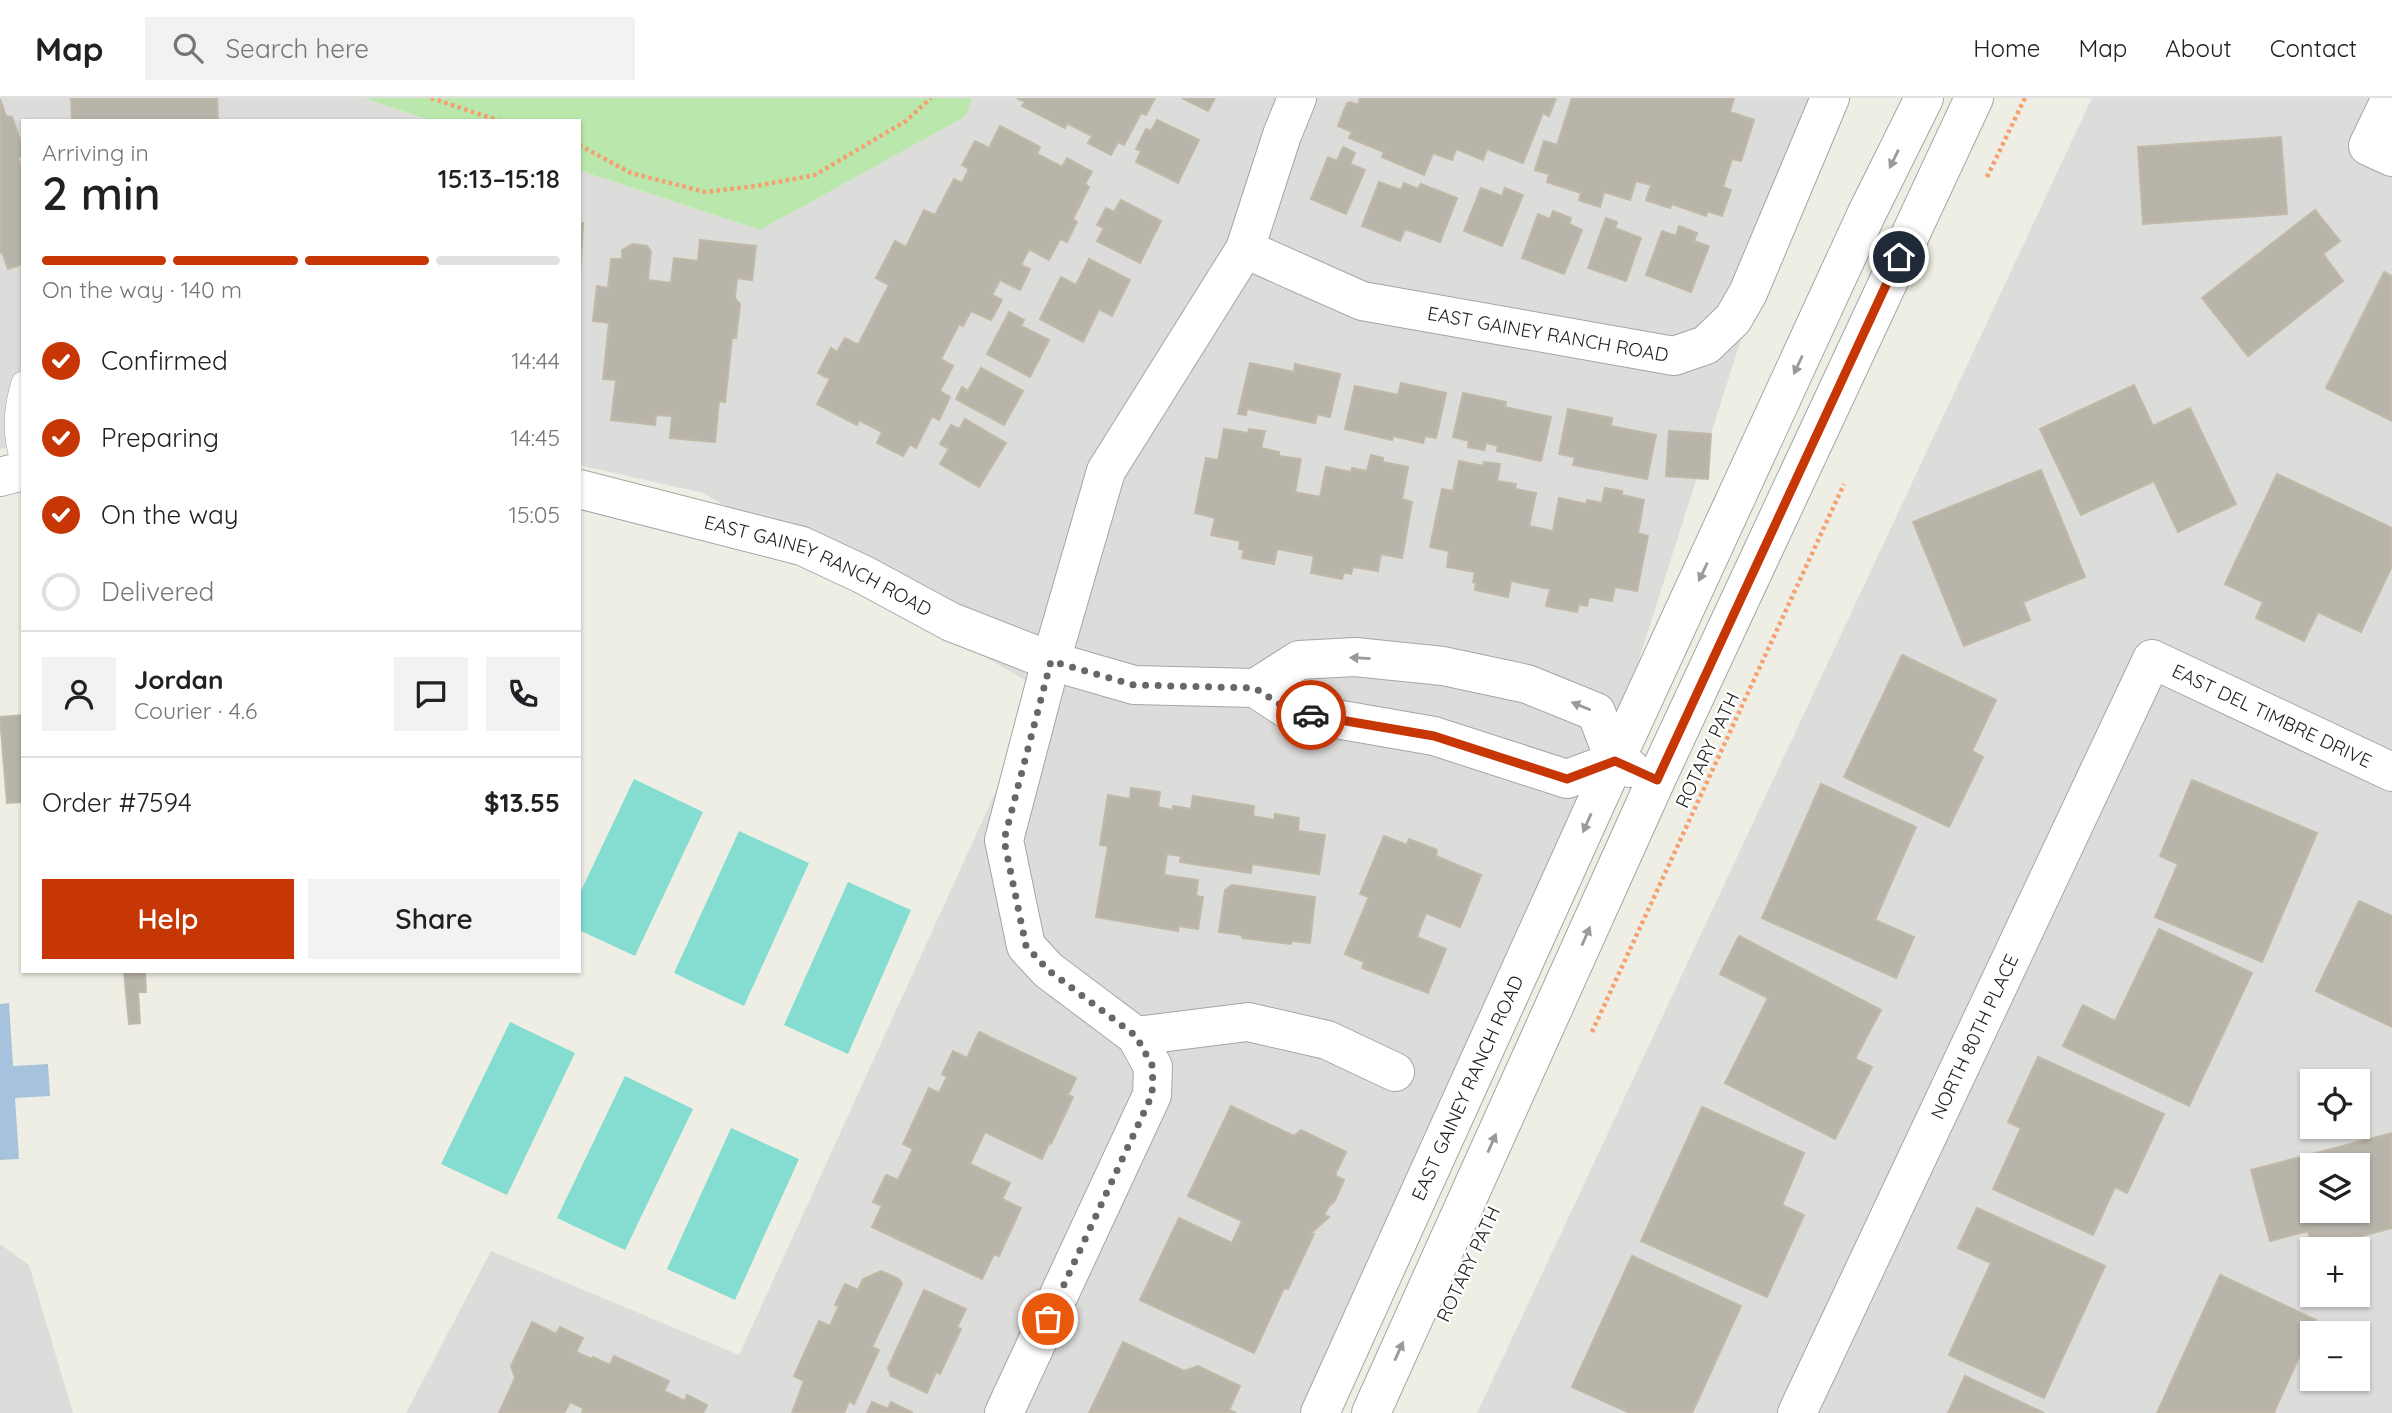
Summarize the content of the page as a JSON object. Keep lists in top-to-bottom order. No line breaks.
{"streets":{"street":["EAST GAINEY RANCH ROAD","EAST DEL TIMBRE DRIVE","NORTH 80TH PLACE"],"path":["ROTARY PATH"]},"crossings":[["EAST DEL TIMBRE DRIVE","NORTH 80TH PLACE"]],"page":{"header":"Map","search":"Search here","nav":["Home","Map","About","Contact"],"heading":["2 min","Arriving in","15:13–15:18"],"panel":["Jordan","Courier · 4.6","Order #7594","$13.55"],"bar":"On the way · 140 m","list":[["Confirmed","14:44"],["Preparing","14:45"],["On the way","15:05"],"Delivered"],"buttons":["Help","Share"],"map_buttons":["+","−"]}}
